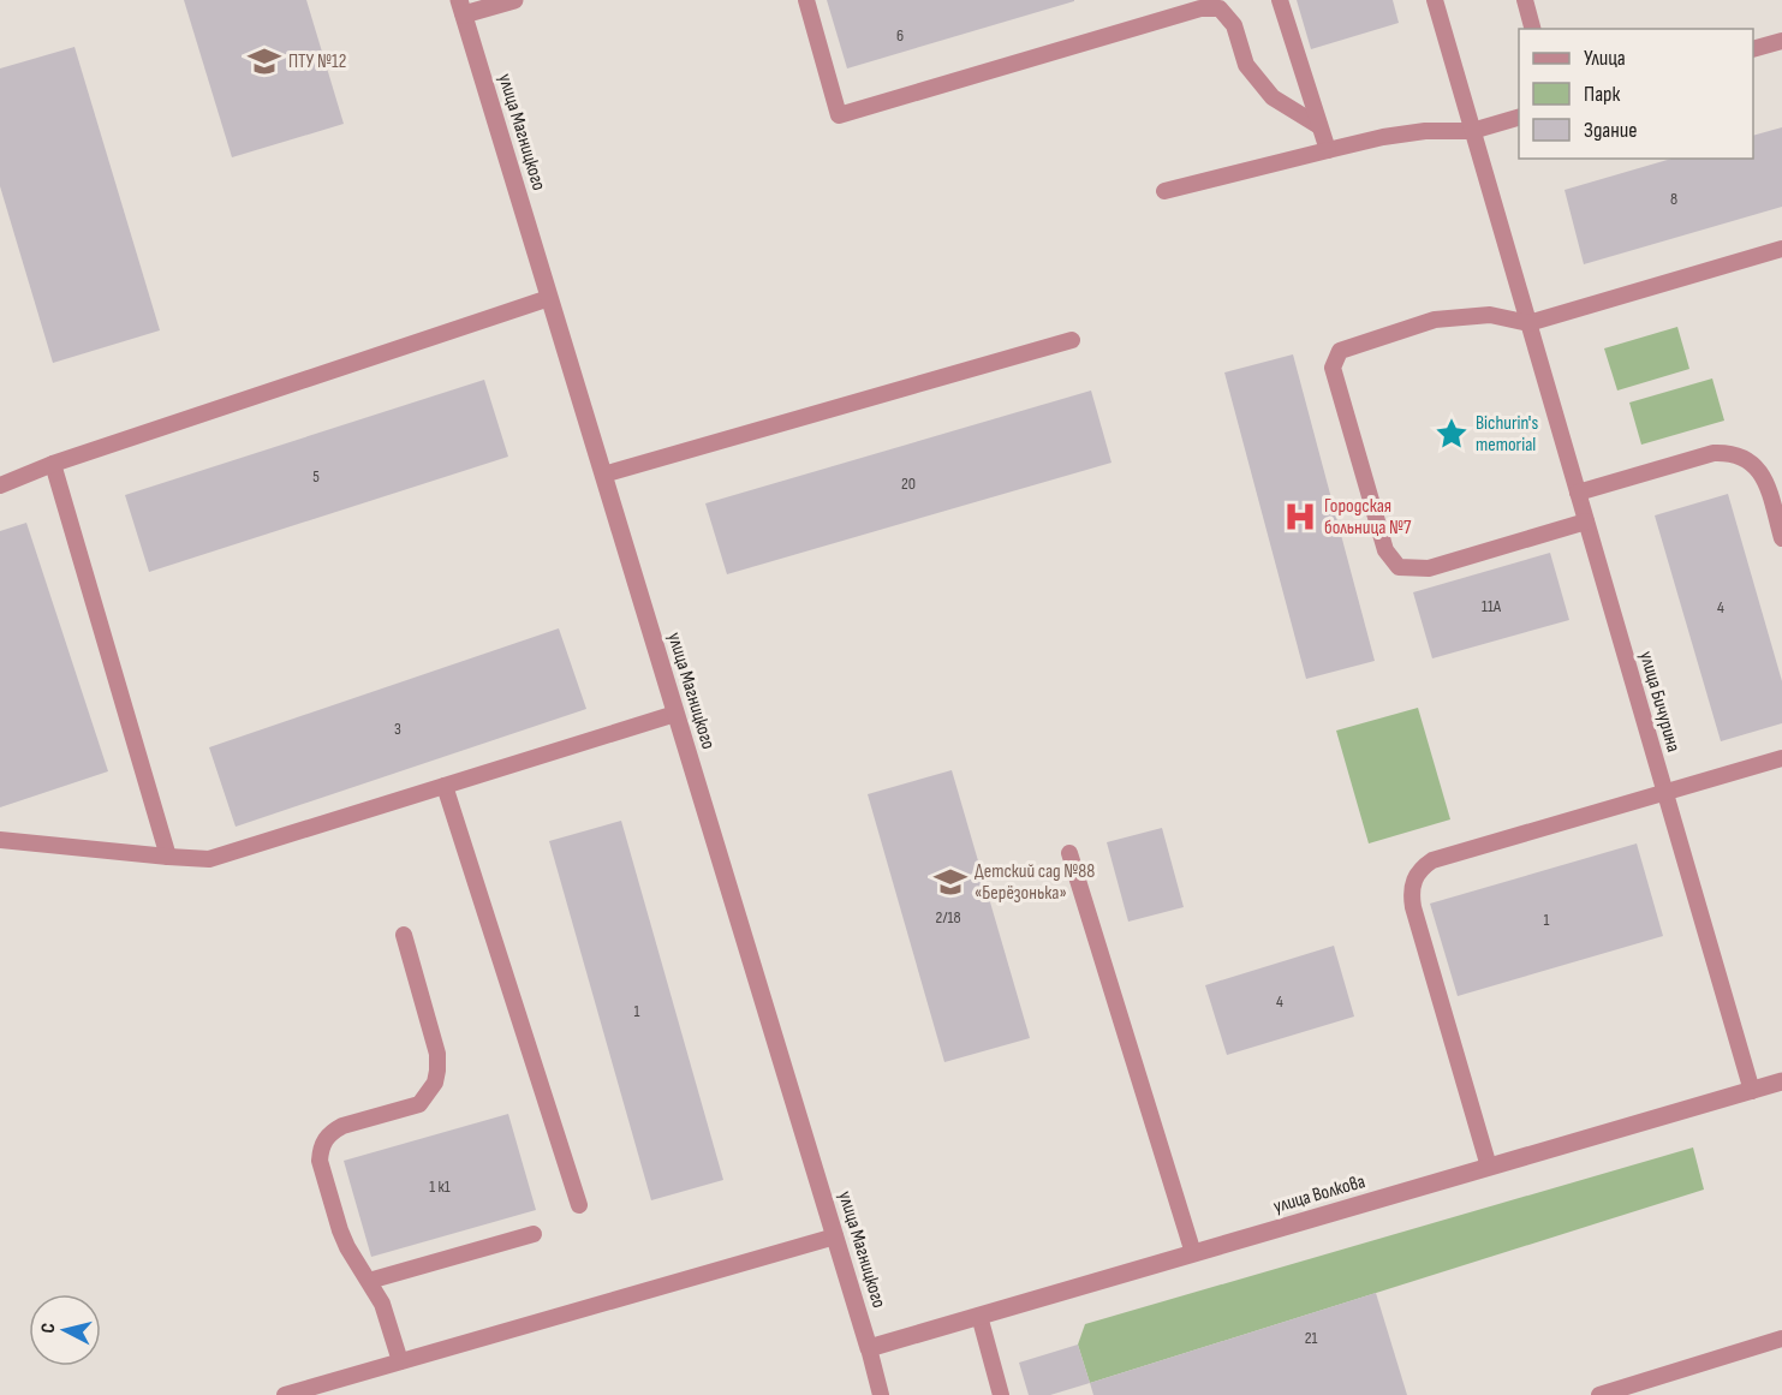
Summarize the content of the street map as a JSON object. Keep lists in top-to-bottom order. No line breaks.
{"streets":{"street":["улица Магницкого","улица Волкова"],"lane":["улица Бичурина"]},"crossings":[["улица Магницкого","улица Волкова"],["улица Бичурина","улица Волкова"]],"places":{"school or university":["ПТУ №12","Детский сад №88 «Берёзонька»"],"place":["Bichurin's memorial"],"hospital":["Городская больница №7"]},"house_numbers":["6","8","5","20","11А","4","3","2/18","1","4","1","1 к1","21"],"legend":["Улица","Парк","Здание"],"north":"left"}
